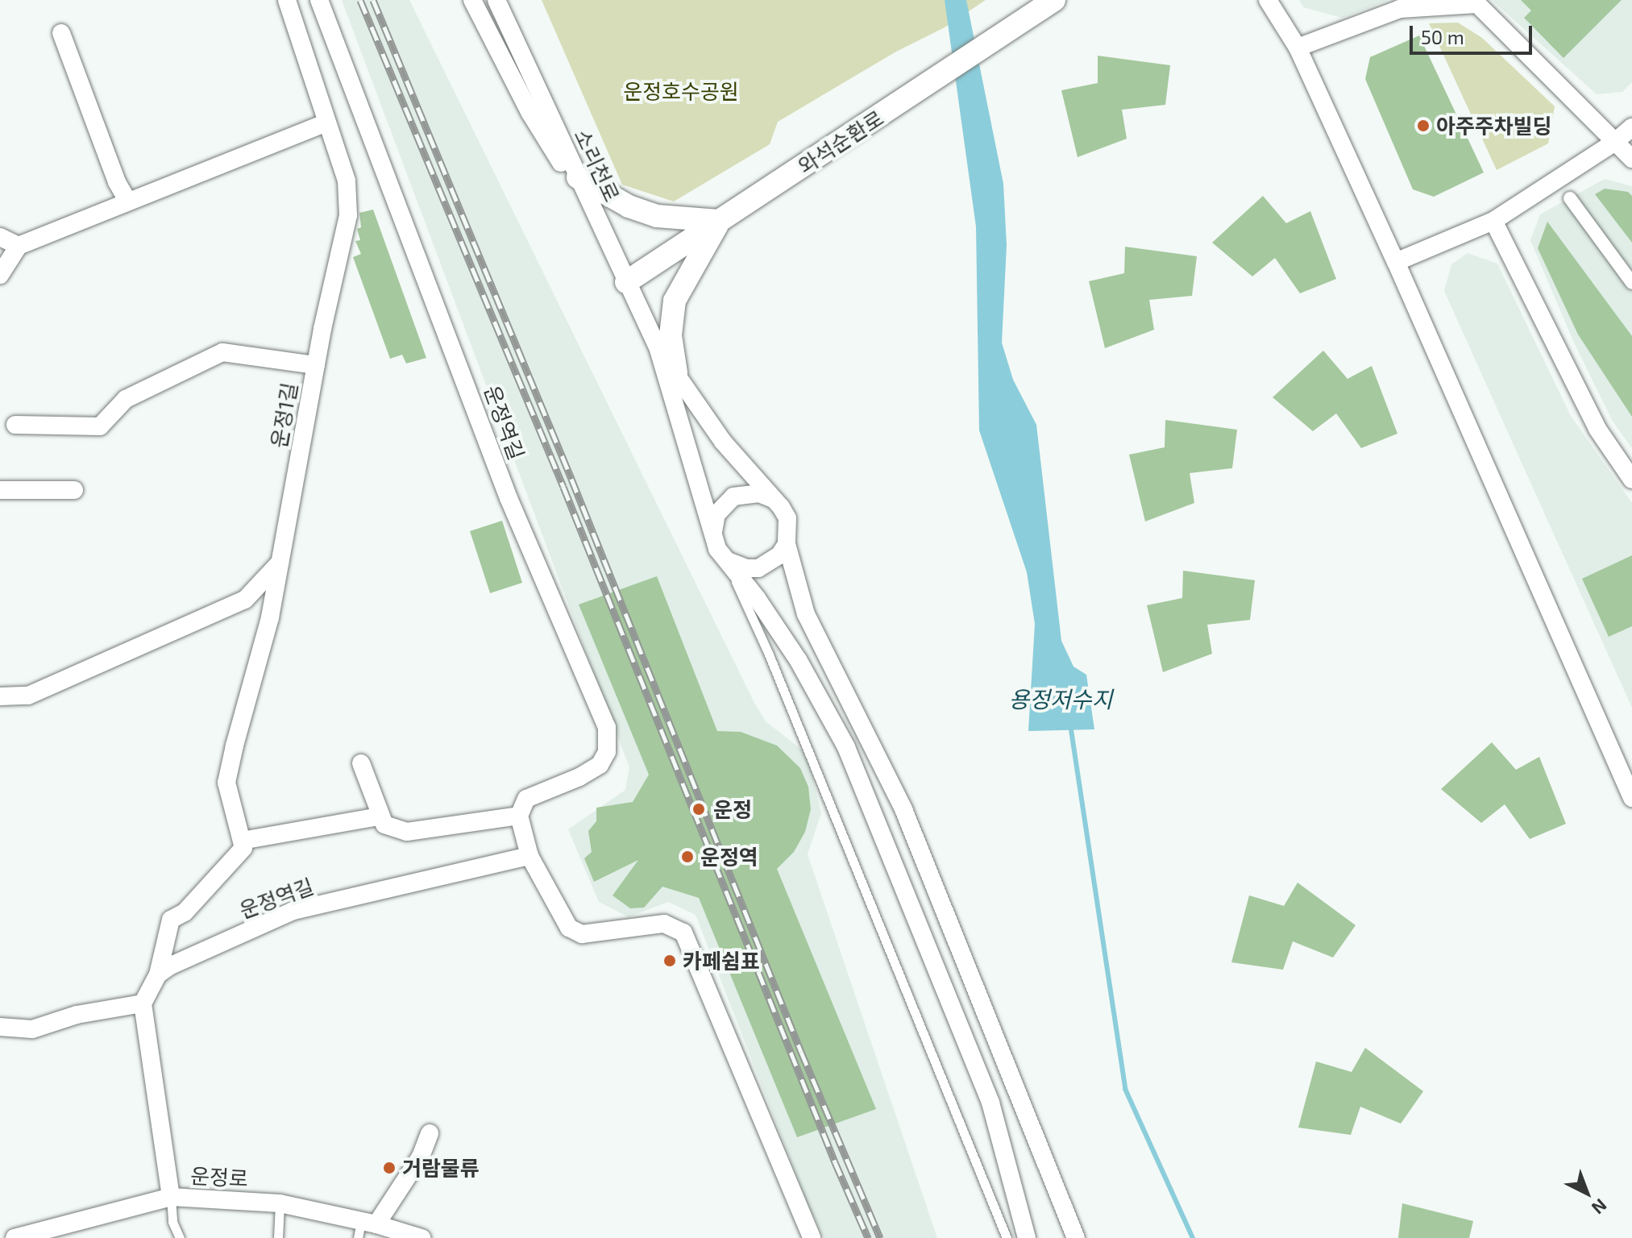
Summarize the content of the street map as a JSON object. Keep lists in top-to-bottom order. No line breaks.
{"streets":{"street":["와석순환로","소리천로","운정1길","운정역길","운정로"]},"crossings":[["와석순환로","소리천로"]],"water":["용정저수지"],"parks":["운정호수공원"],"places":["아주주차빌딩","운정","운정역","카페쉼표","거람물류"],"scale_bar":"50 m","north":"bottom right"}
